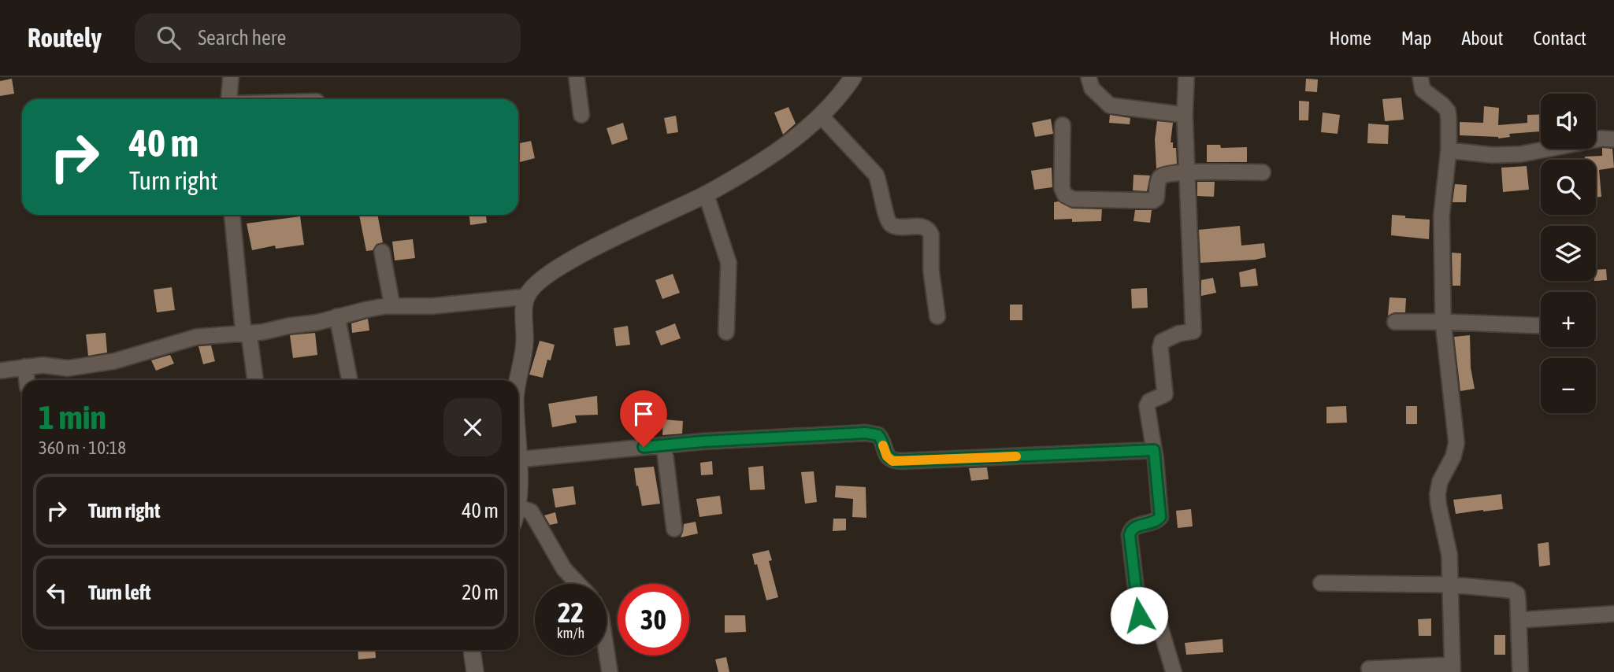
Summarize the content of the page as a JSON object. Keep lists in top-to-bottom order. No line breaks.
{"page":{"header":"Routely","search":"Search here","nav":["Home","Map","About","Contact"],"map_buttons":["+","−"],"turn":["40 m","Turn right"],"heading":["1 min","360 m · 10:18"],"list":[{"name":"Turn right","value":"40 m"},{"name":"Turn left","value":"20 m"}],"speed":"22 km/h","limit":"30"}}
